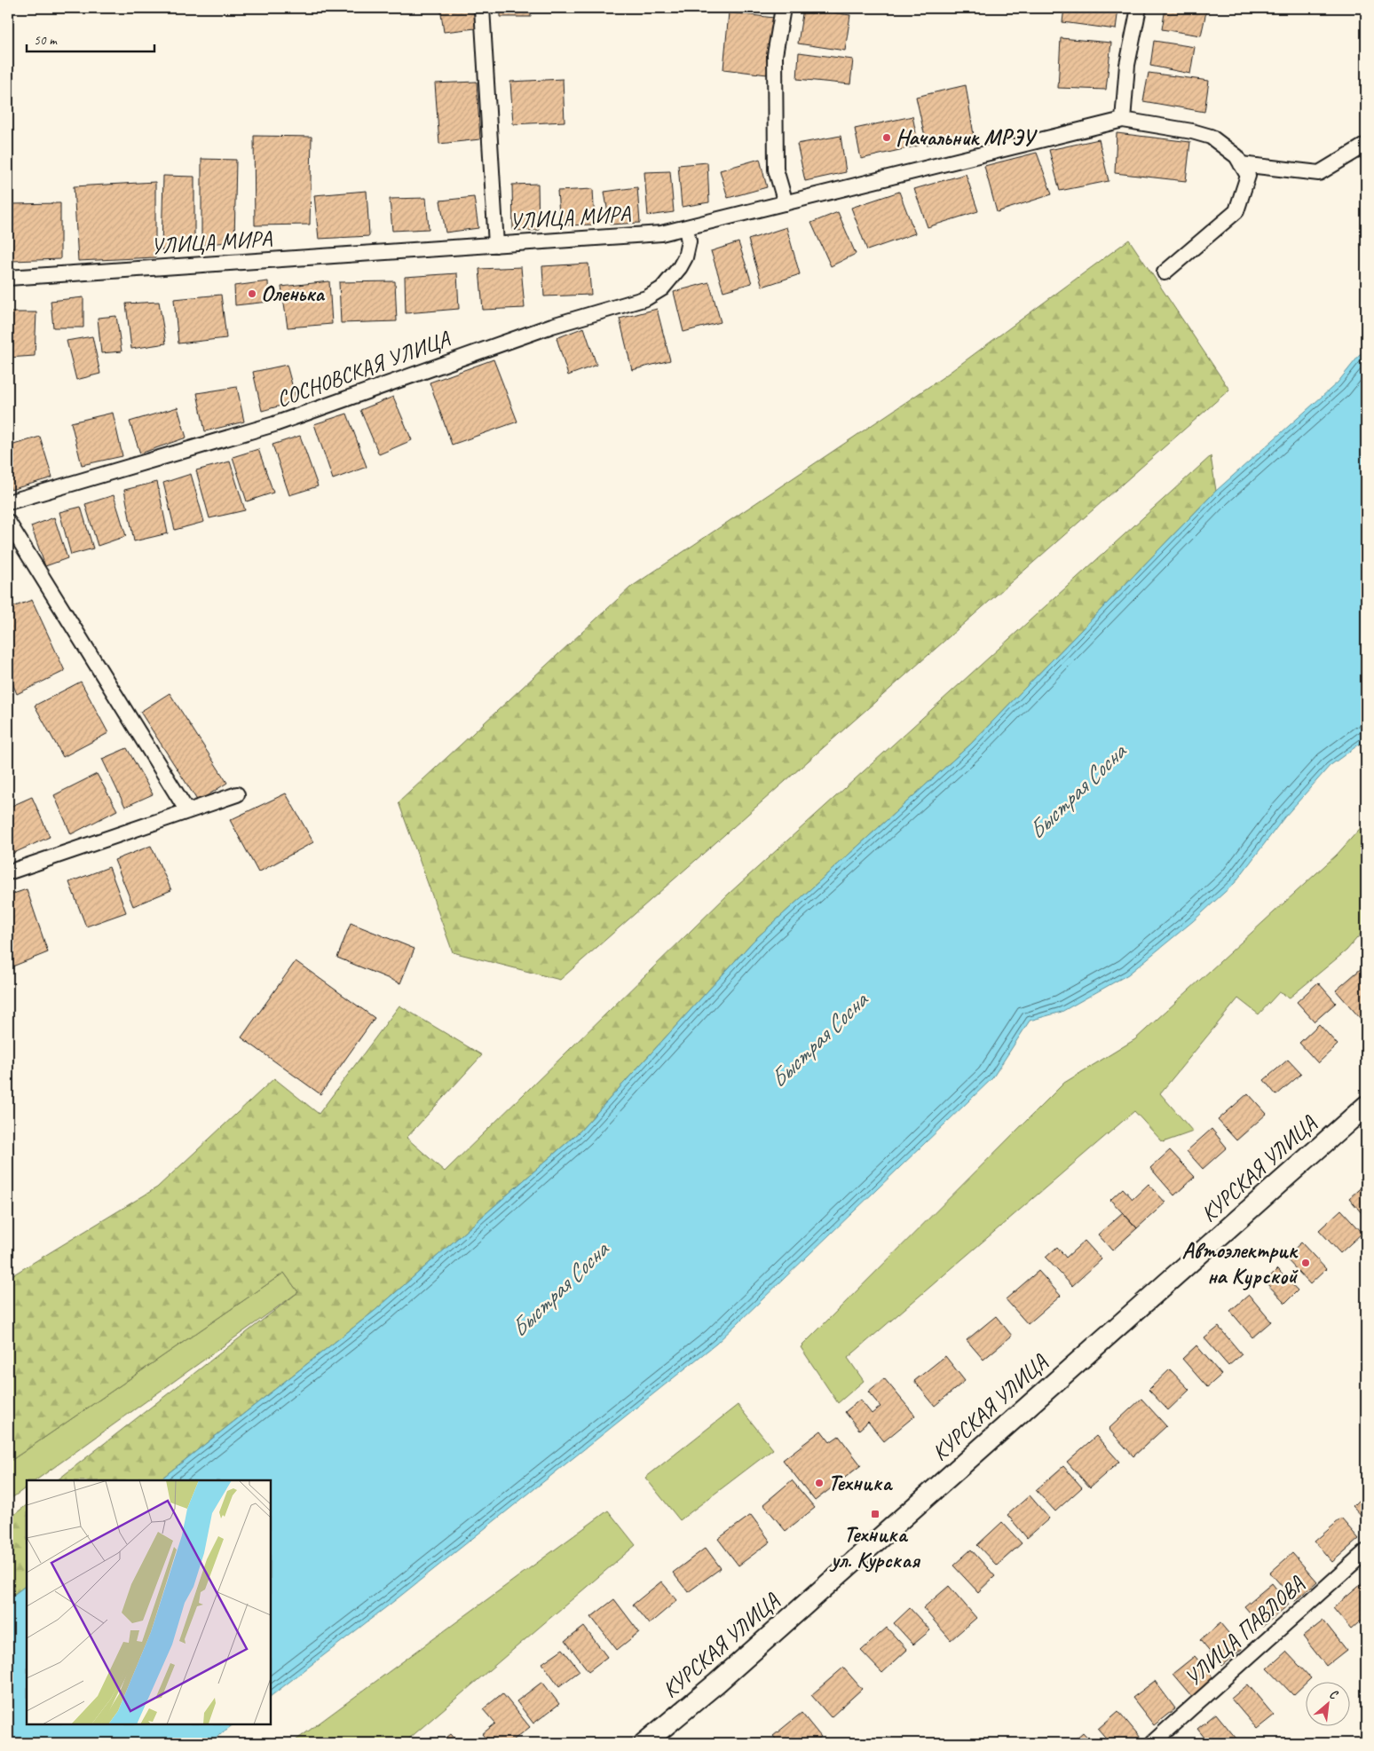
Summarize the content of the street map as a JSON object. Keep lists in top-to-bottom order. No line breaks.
{"streets":{"street":["УЛИЦА МИРА","СОСНОВСКАЯ УЛИЦА","КУРСКАЯ УЛИЦА","УЛИЦА ПАВЛОВА"]},"crossings":[["УЛИЦА МИРА","СОСНОВСКАЯ УЛИЦА"]],"water":["Быстрая Сосна"],"places":{"other":["Начальник МРЭУ","Оленька","Автоэлектрик на Курской","Техника"],"transit":["Техника ул. Курская"]},"scale_bar":"50 m","north":"top right"}
